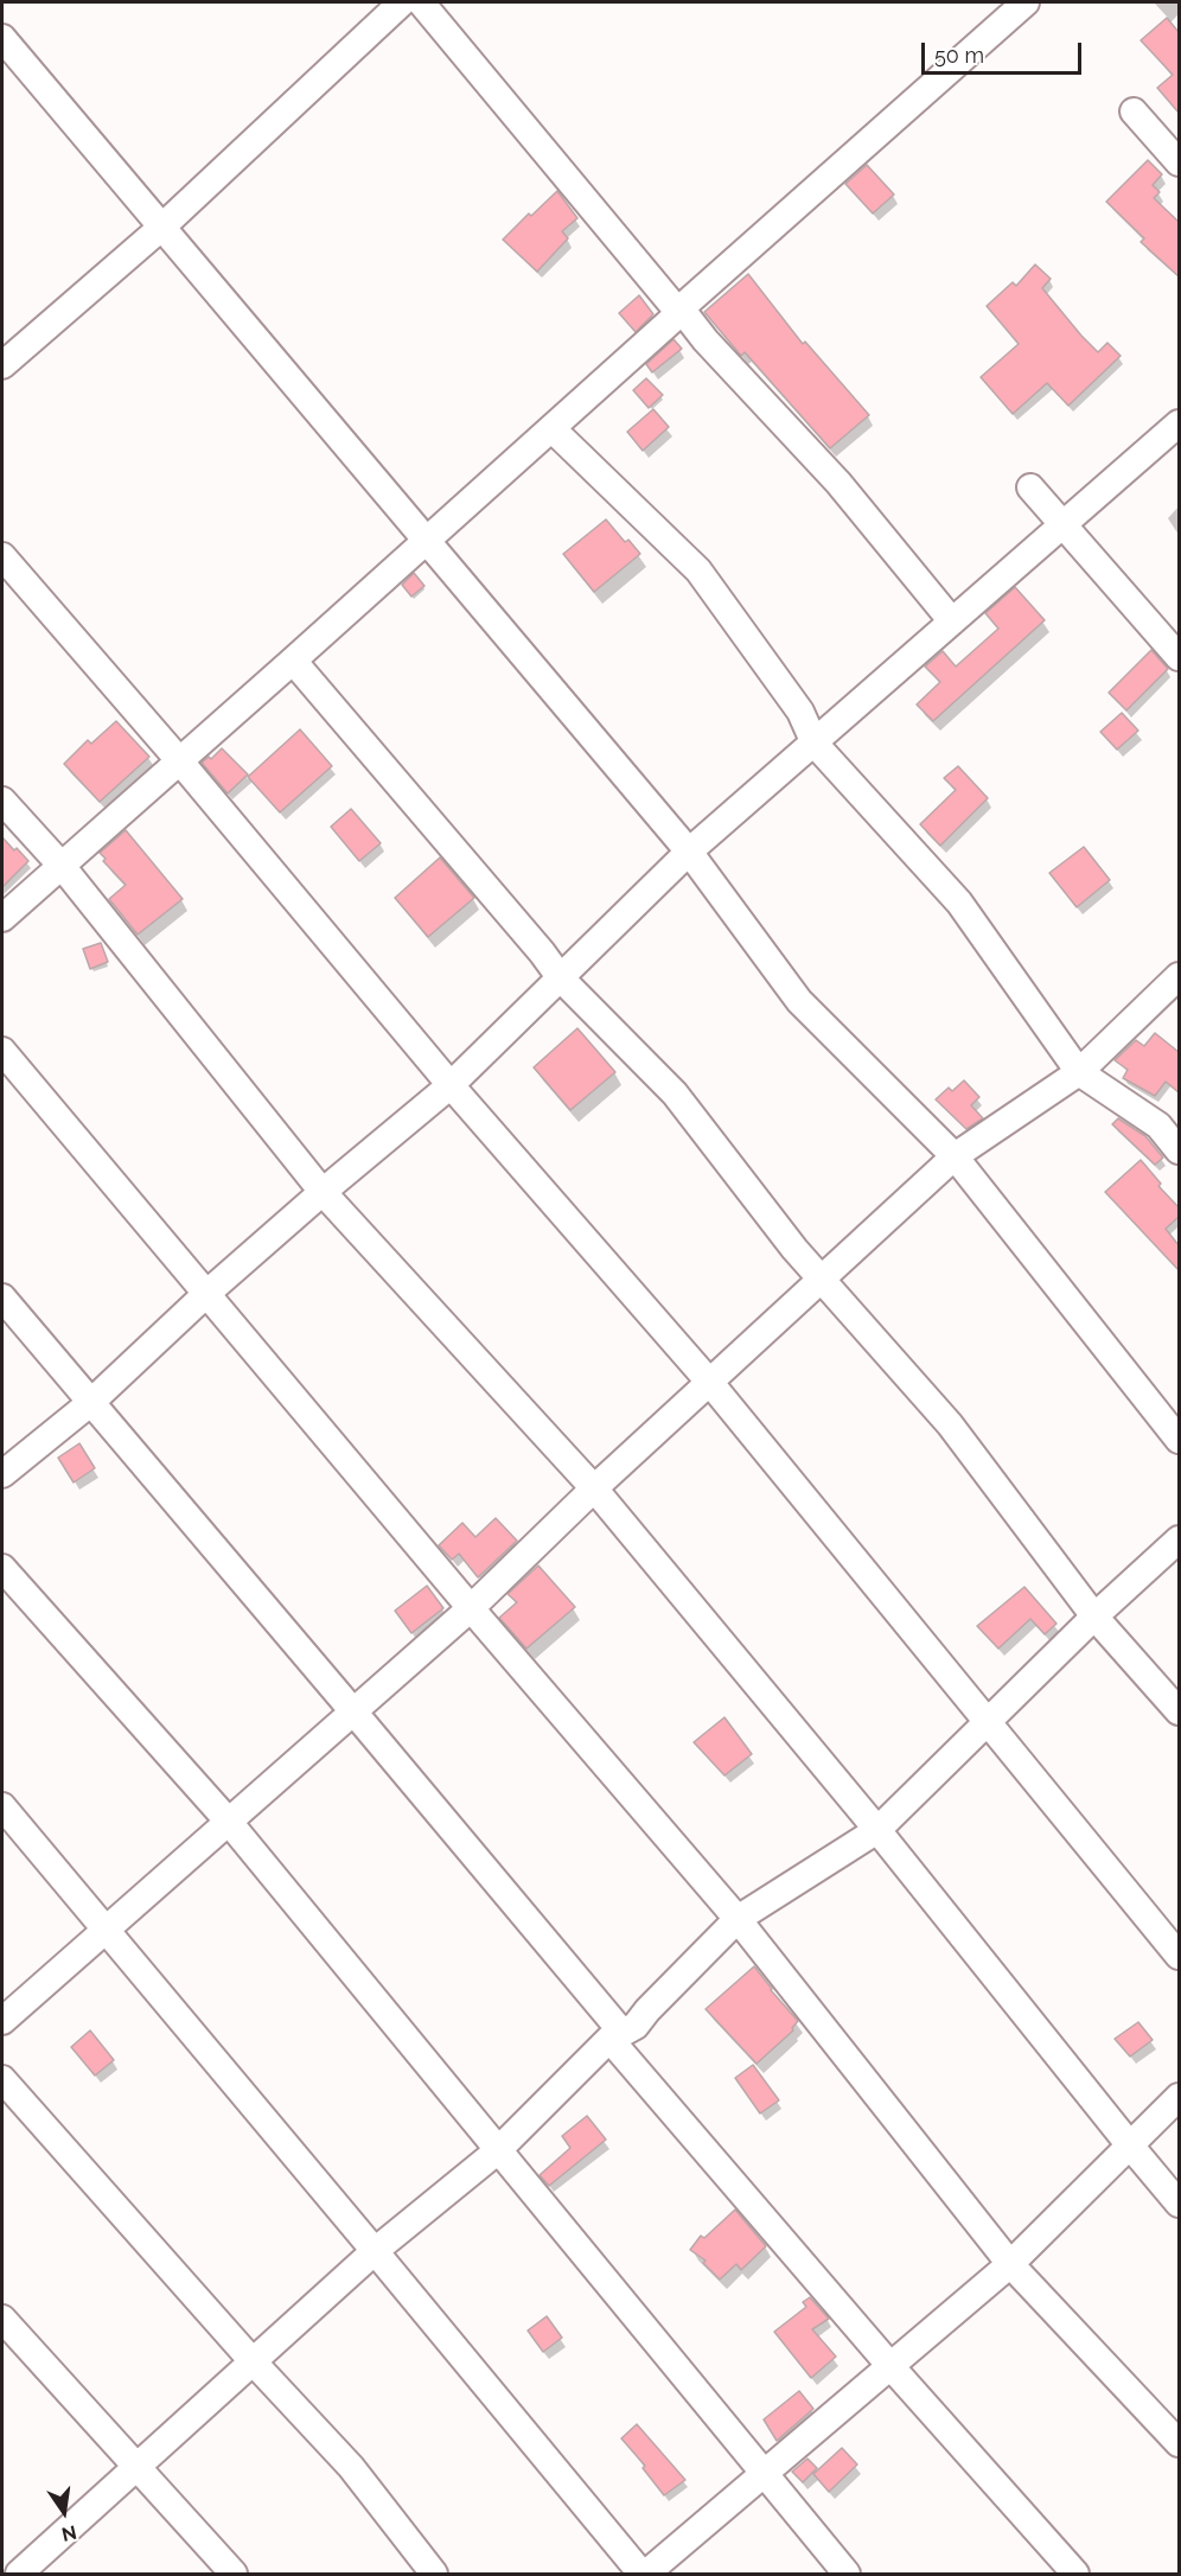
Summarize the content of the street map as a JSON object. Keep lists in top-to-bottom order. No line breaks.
{"scale_bar":"50 m","north":"bottom"}
